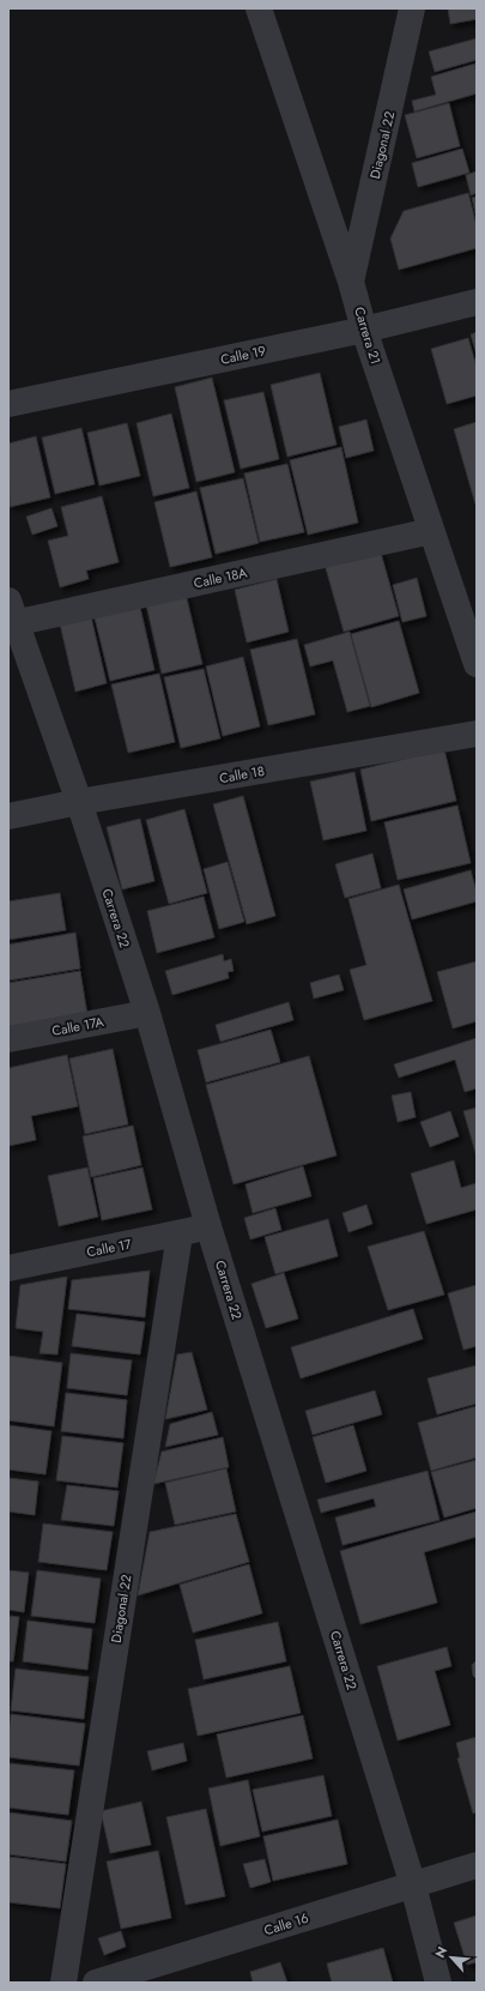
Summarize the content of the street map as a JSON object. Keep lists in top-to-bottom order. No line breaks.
{"streets":{"street":["Diagonal 22","Carrera 21","Calle 19","Calle 18A","Calle 18","Carrera 22","Calle 17A","Calle 17","Calle 16"]},"crossings":[["Diagonal 22","Carrera 21"],["Diagonal 22","Calle 17"],["Carrera 21","Calle 19"],["Carrera 21","Calle 18A"],["Calle 18A","Carrera 22"],["Calle 18","Carrera 22"],["Carrera 22","Calle 17A"],["Carrera 22","Calle 17"],["Carrera 22","Calle 16"]],"north":"top left"}
